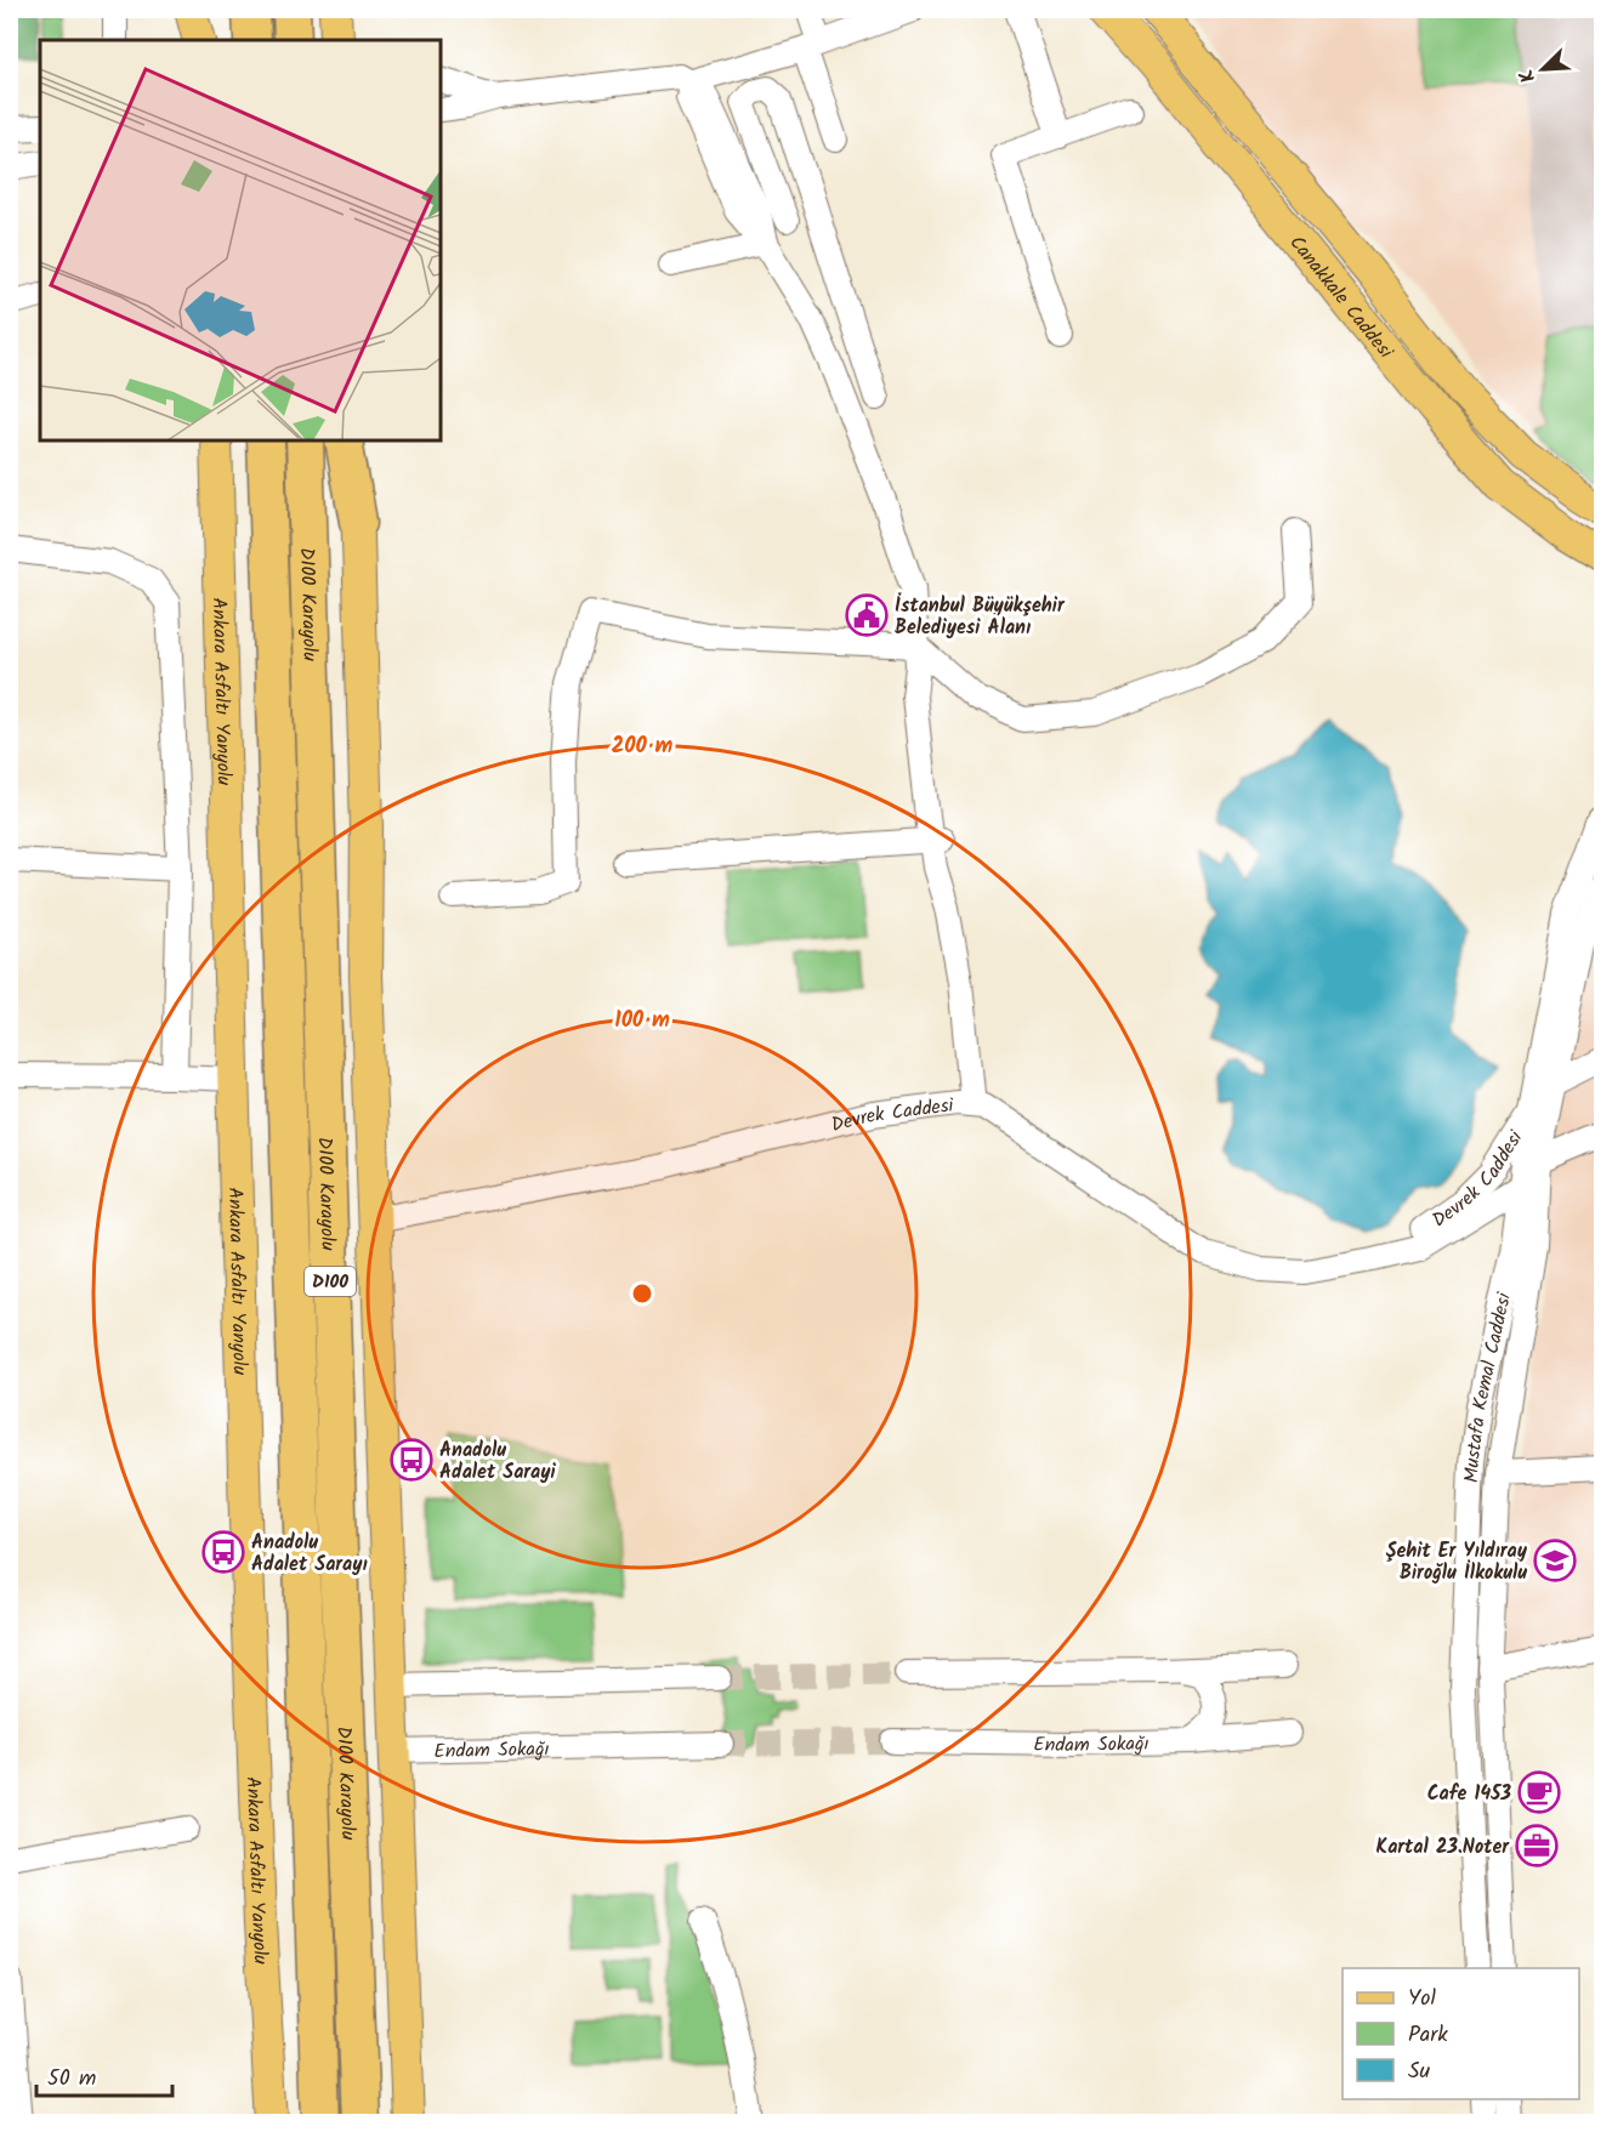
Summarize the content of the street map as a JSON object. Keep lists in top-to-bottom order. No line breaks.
{"streets":{"highway":["D100 Karayolu","D100"],"main road":["Canakkale Caddesi","Ankara Asfaltı Yanyolu"],"street":["Devrek Caddesi","Mustafa Kemal Caddesi","Endam Sokağı"]},"crossings":[["Devrek Caddesi","Mustafa Kemal Caddesi"]],"places":{"public building":["İstanbul Büyükşehir Belediyesi Alanı"],"bus stop":["Anadolu Adalet Sarayi","Anadolu Adalet Sarayı"],"school or university":["Şehit Er Yıldıray Biroğlu İlkokulu"],"cafe":["Cafe 1453"],"office":["Kartal 23.Noter"]},"legend":["Yol","Park","Su"],"scale_bar":"50 m","north":"bottom left","rings":["200 m","100 m"]}
